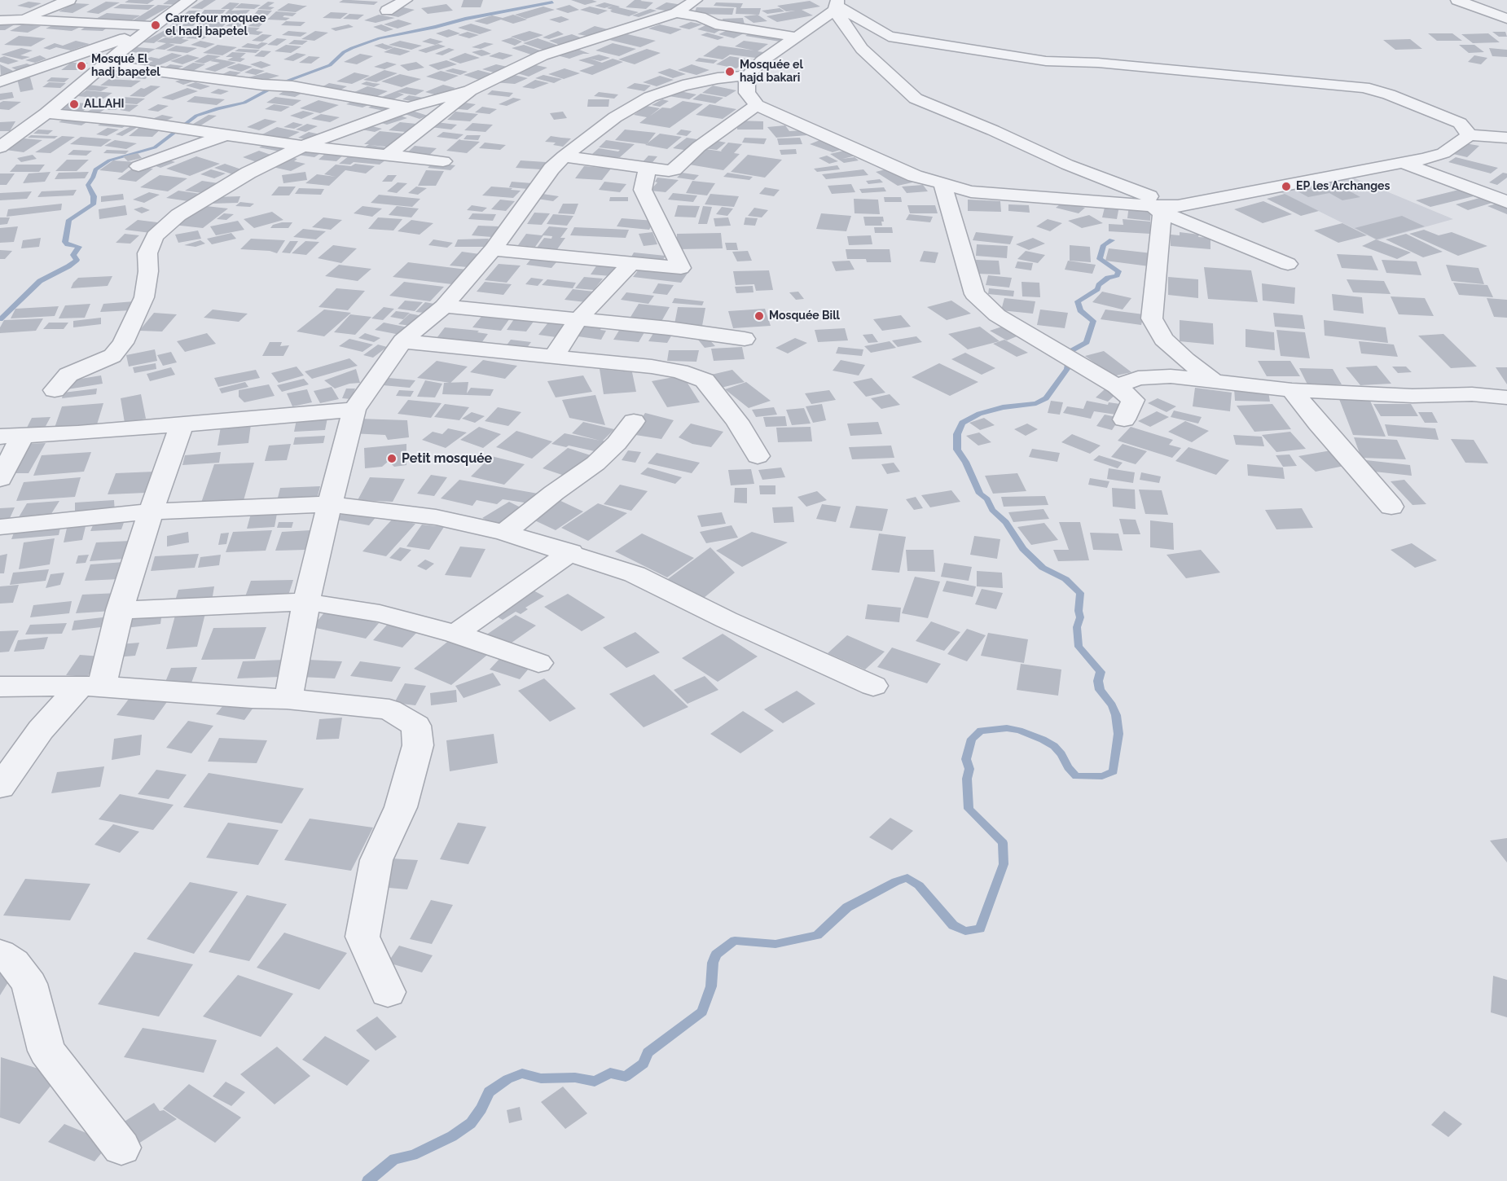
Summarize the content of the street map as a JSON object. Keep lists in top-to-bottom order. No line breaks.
{"places":["Carrefour moquee el hadj bapetel","Mosqué El hadj bapetel","Mosquée el hajd bakari","ALLAHI","EP les Archanges","Mosquée Bill","Petit mosquée"]}
